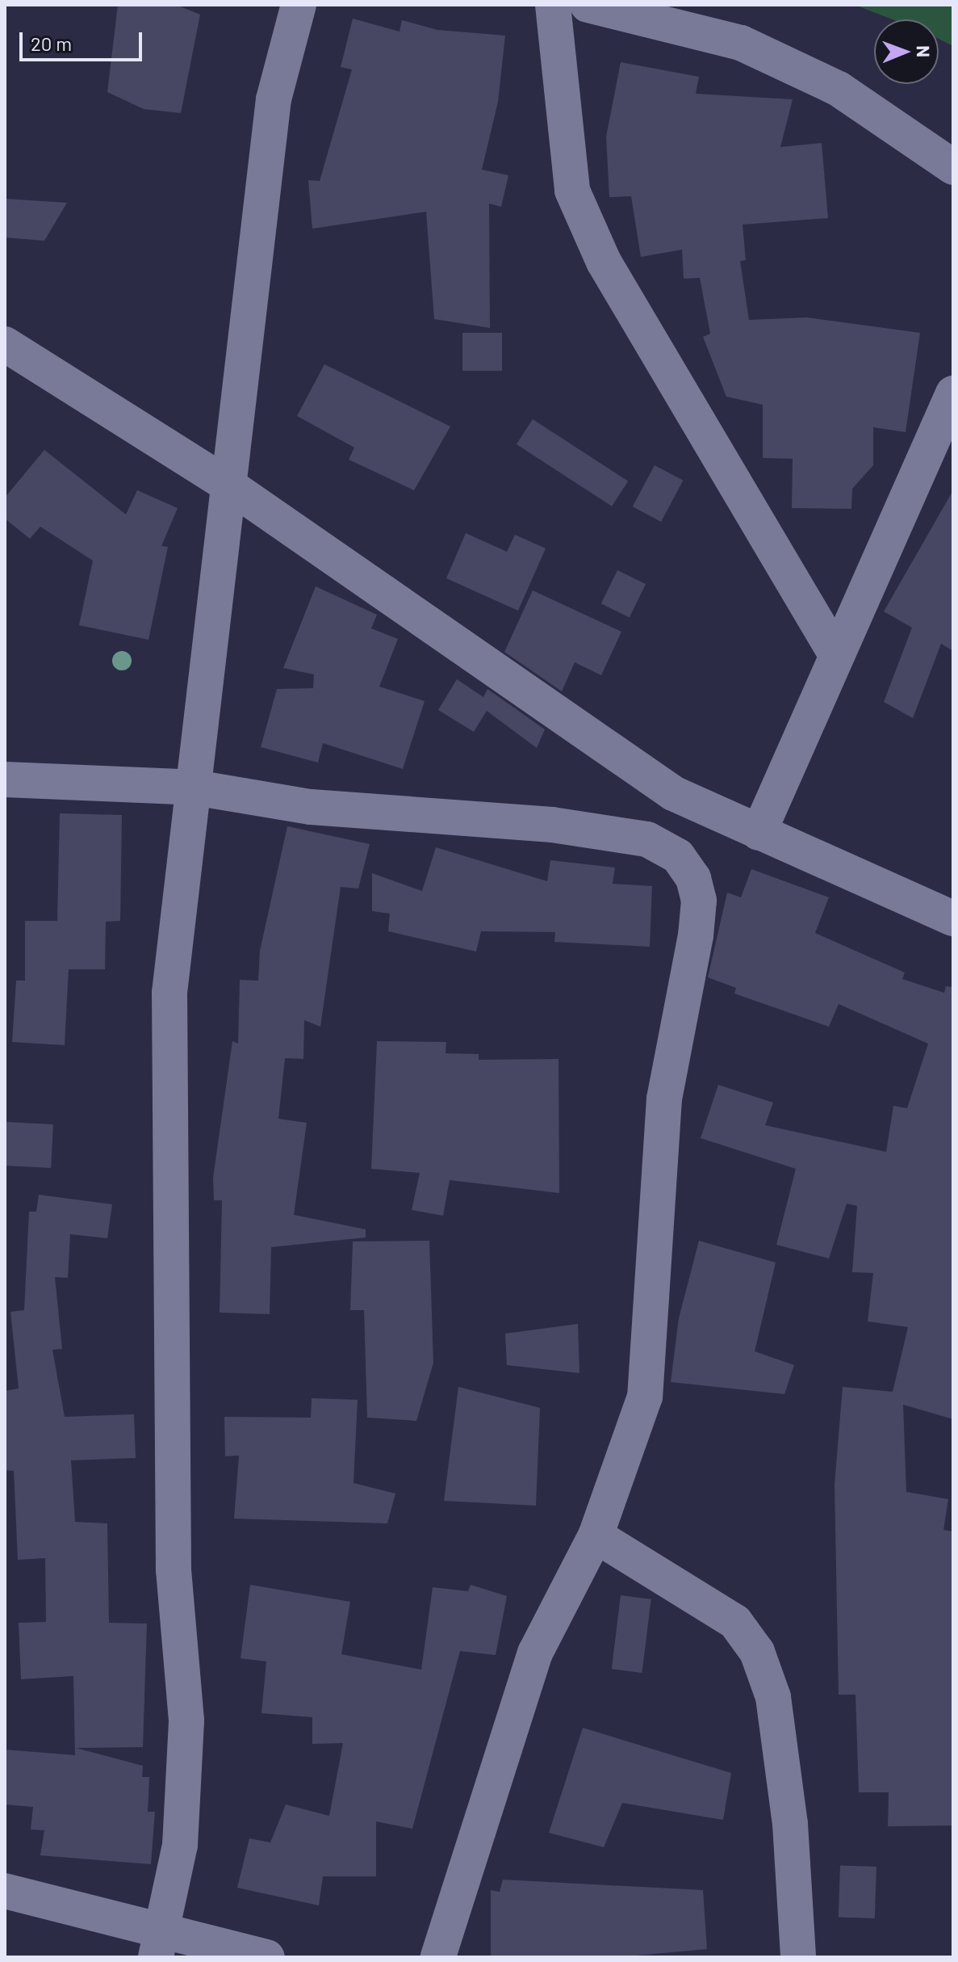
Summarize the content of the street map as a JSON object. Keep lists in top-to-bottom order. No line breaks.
{"scale_bar":"20 m","north":"right"}
